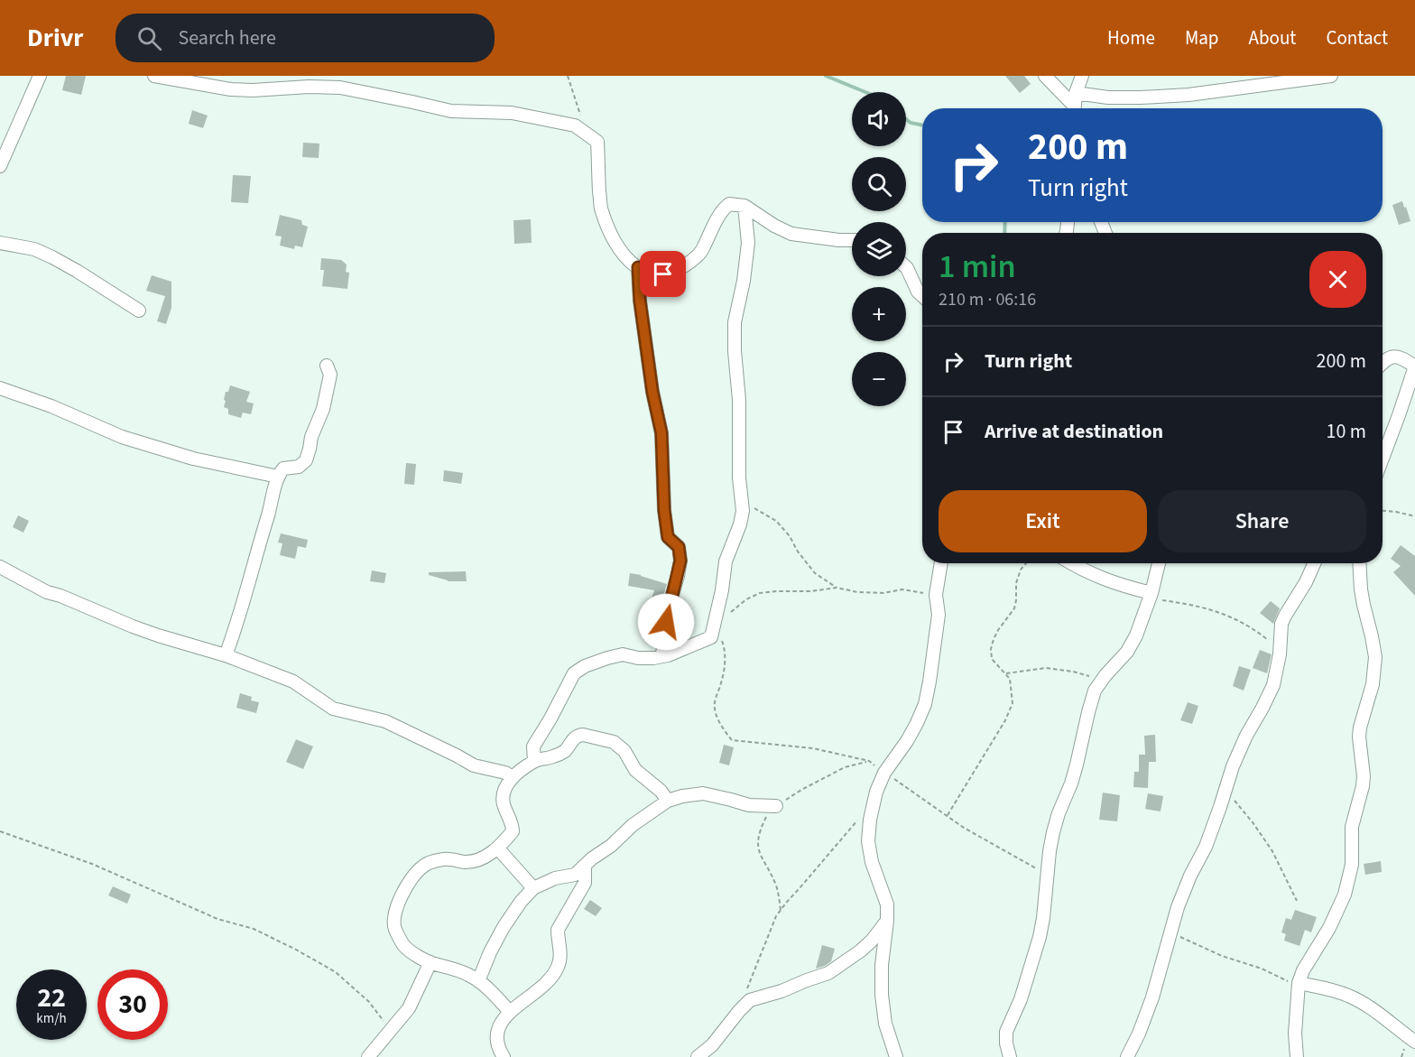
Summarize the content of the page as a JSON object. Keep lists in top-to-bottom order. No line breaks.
{"page":{"header":"Drivr","search":"Search here","nav":["Home","Map","About","Contact"],"map_buttons":["+","−"],"turn":["200 m","Turn right"],"heading":["1 min","210 m · 06:16"],"list":[{"name":"Turn right","value":"200 m"},{"name":"Arrive at destination","value":"10 m"}],"buttons":["Exit","Share"],"speed":"22 km/h","limit":"30"}}
